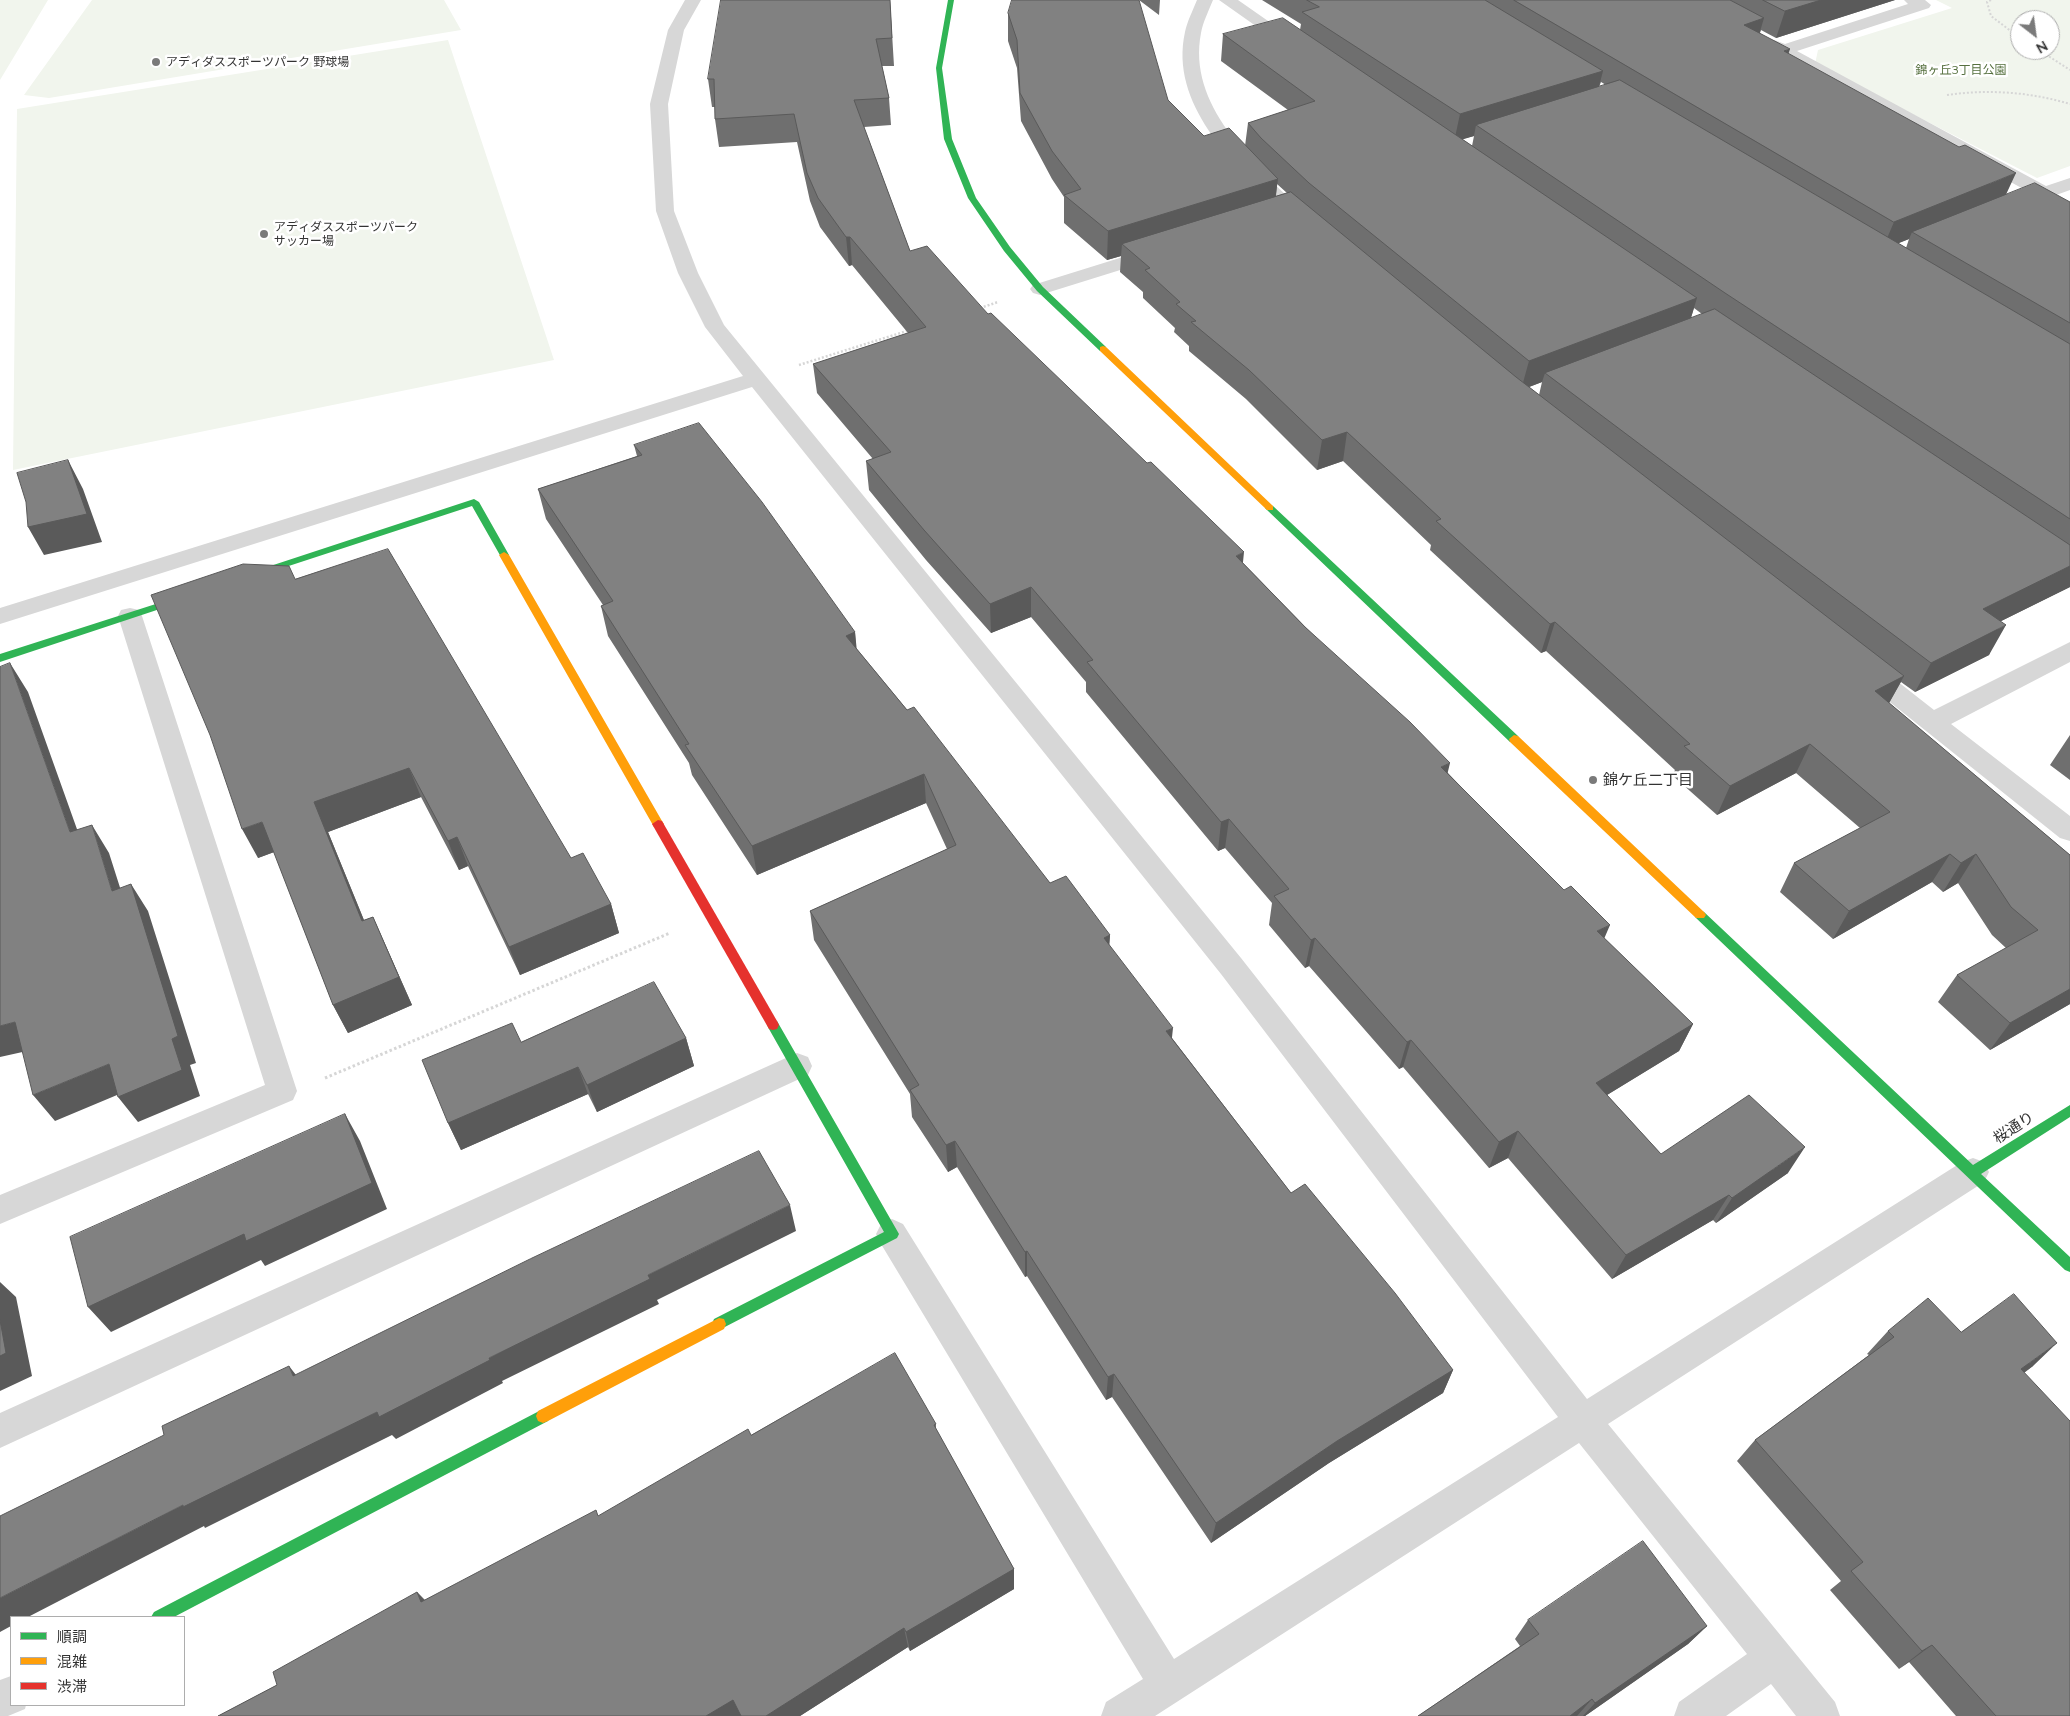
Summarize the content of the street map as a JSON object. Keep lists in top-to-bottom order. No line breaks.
{"streets":{"street":["桜通り"]},"parks":["錦ヶ丘3丁目公園"],"places":["アディダススポーツパーク 野球場","アディダススポーツパーク サッカー場","錦ケ丘二丁目"],"legend":["順調","混雑","渋滞"],"north":"bottom right"}
